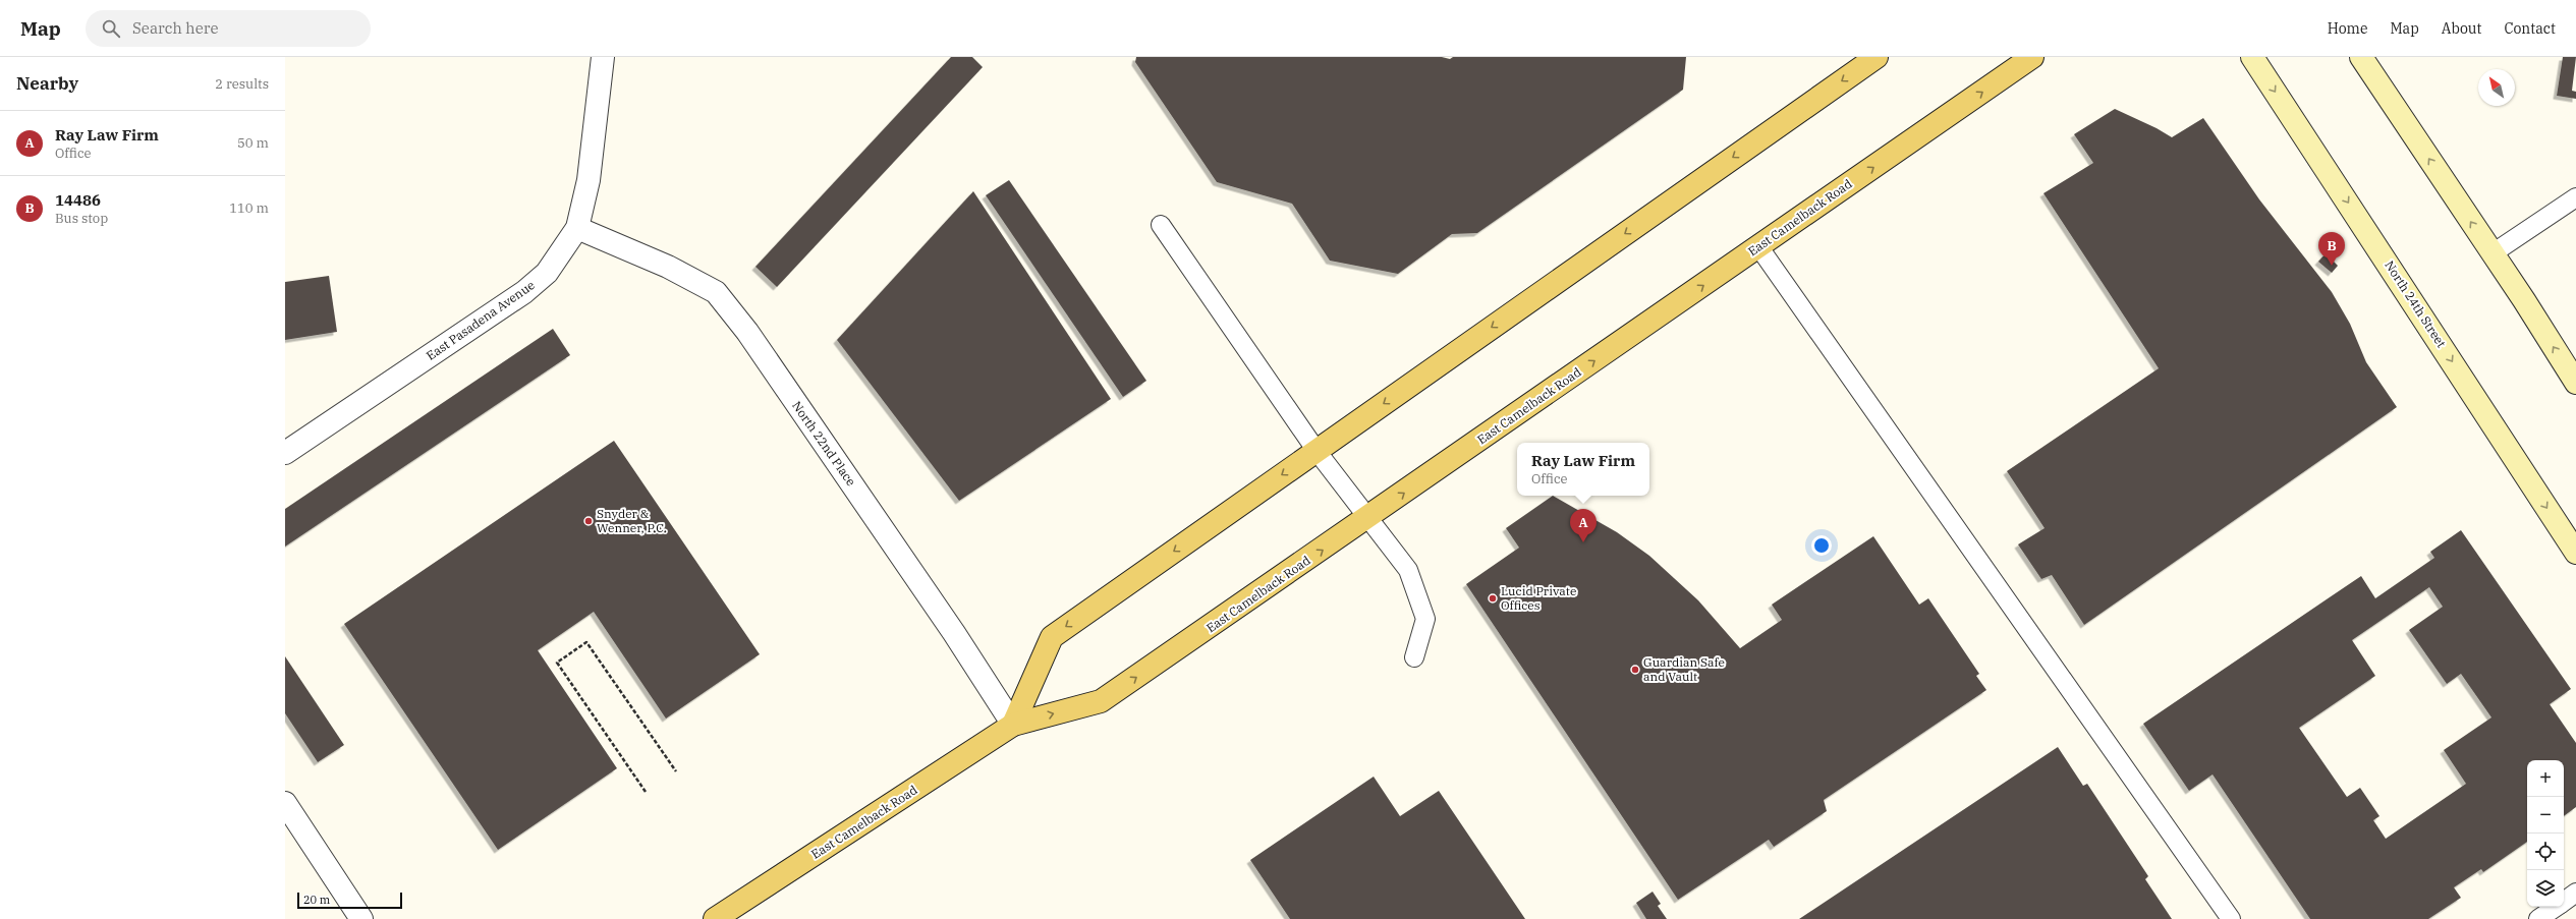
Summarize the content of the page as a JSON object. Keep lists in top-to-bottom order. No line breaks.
{"streets":{"main road":["East Camelback Road","North 24th Street"],"street":["East Pasadena Avenue","North 22nd Place"]},"crossings":[["East Camelback Road","North 22nd Place"],["East Pasadena Avenue","North 22nd Place"]],"places":["Snyder & Wenner, P.C.","Lucid Private Offices","Guardian Safe and Vault"],"scale_bar":"20 m","north":"top left","page":{"header":"Map","search":"Search here","nav":["Home","Map","About","Contact"],"heading":["Nearby","2 results"],"list":[{"mark":"A","name":"Ray Law Firm","note":"Office","value":"50 m"},{"mark":"B","name":"14486","note":"Bus stop","value":"110 m"}],"pins":["B","A"],"popup":["Ray Law Firm","Office"],"map_buttons":["+","−"],"scale":"20 m"}}
